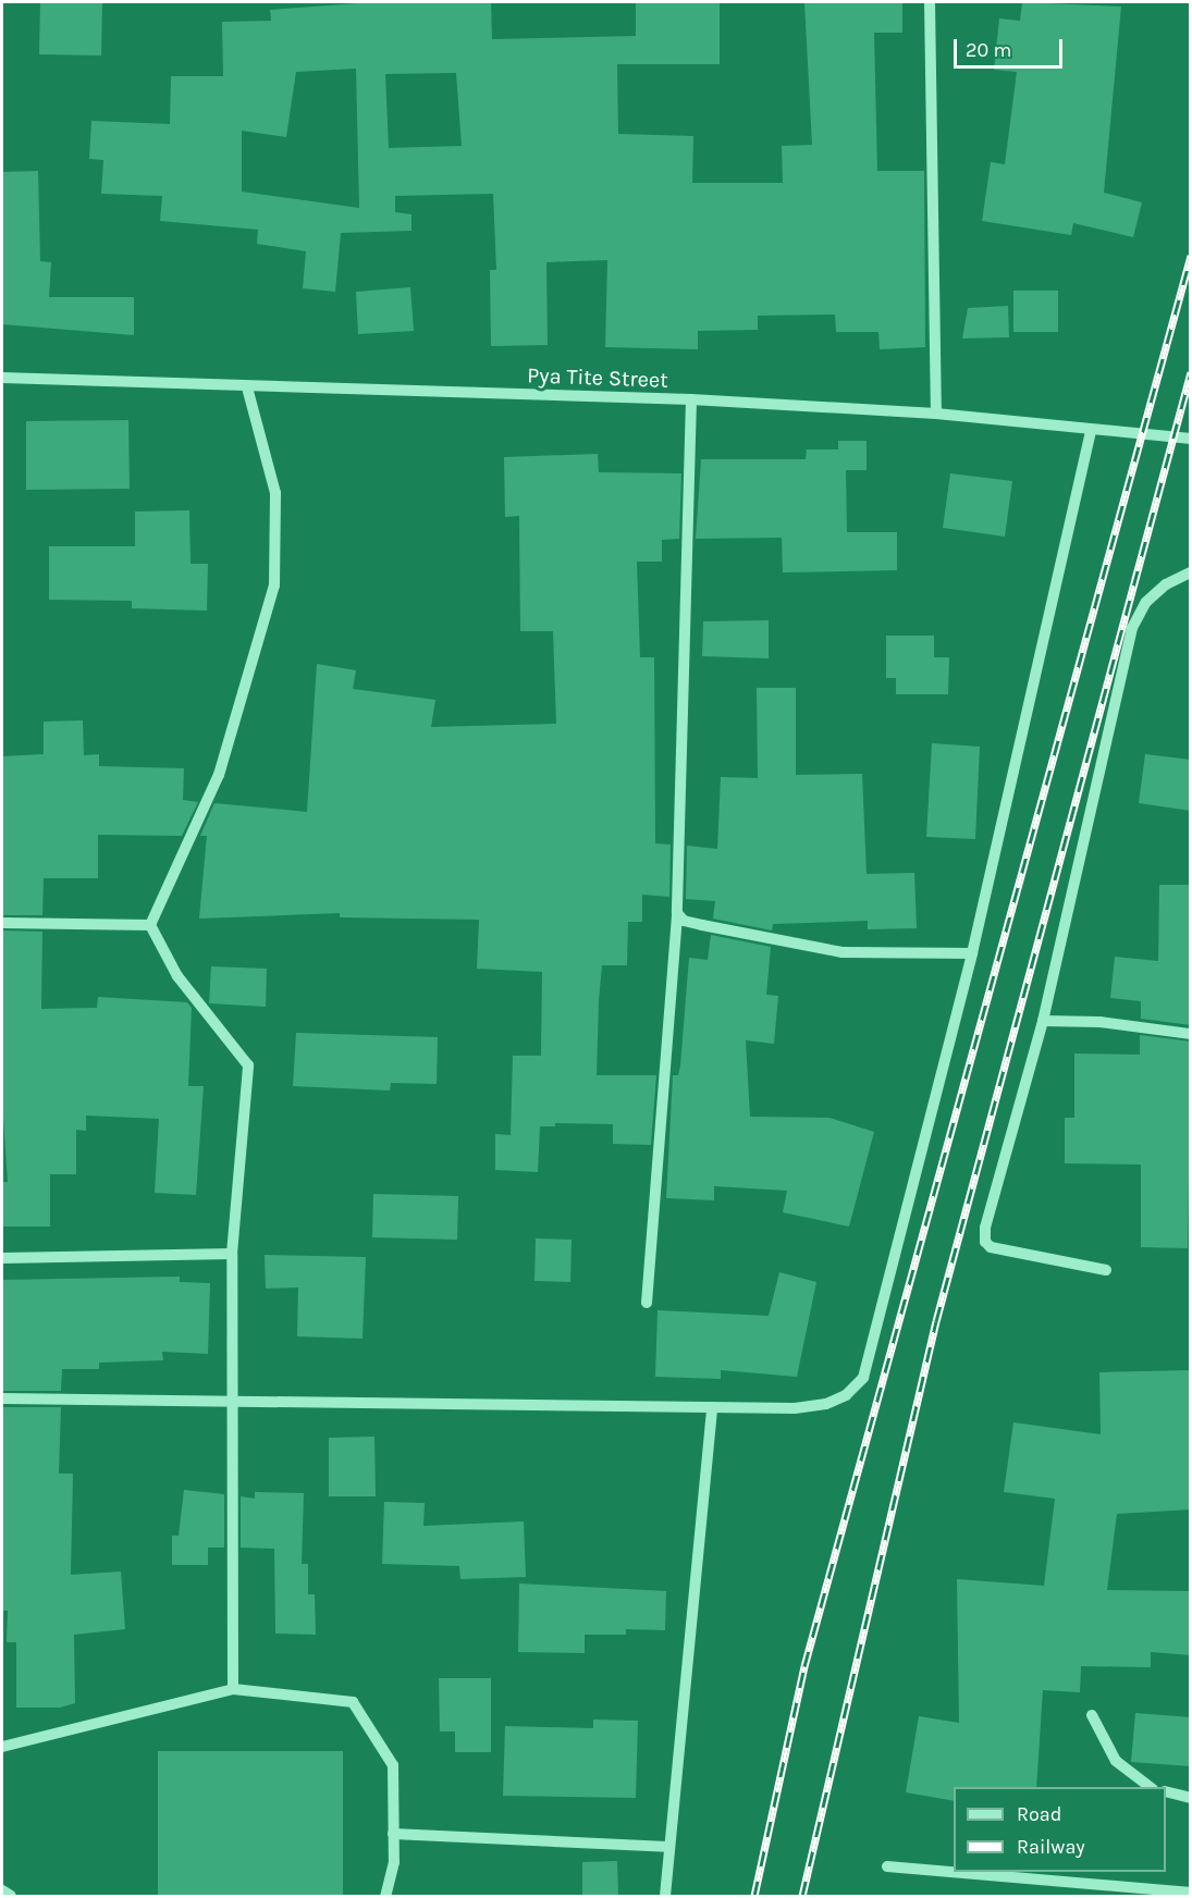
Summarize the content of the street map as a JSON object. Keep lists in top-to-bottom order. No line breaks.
{"streets":{"street":["Pya Tite Street"]},"legend":["Road","Railway"],"scale_bar":"20 m"}
